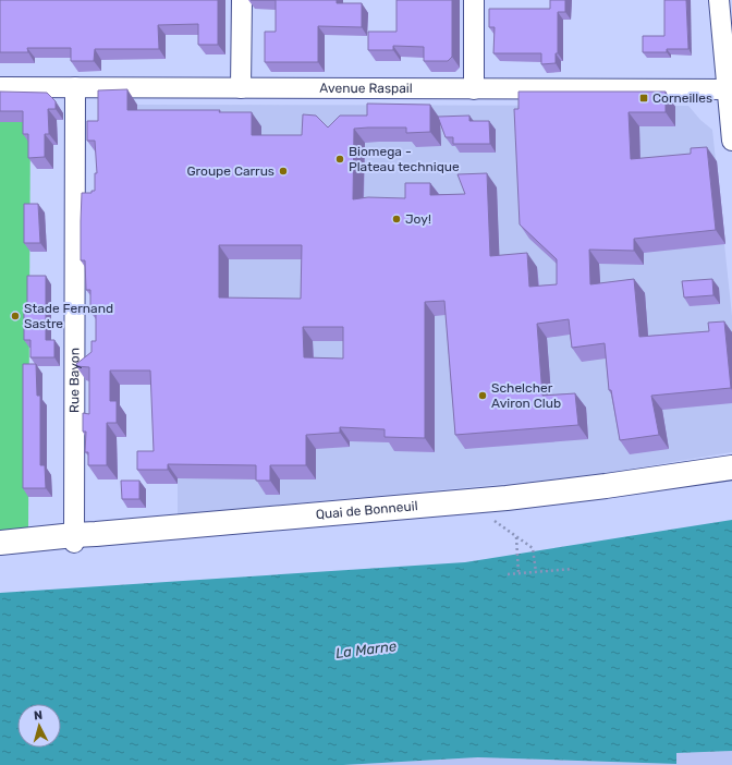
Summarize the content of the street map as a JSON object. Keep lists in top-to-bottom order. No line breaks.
{"streets":{"street":["Avenue Raspail","Rue Bayon","Quai de Bonneuil"]},"crossings":[["Avenue Raspail","Rue Bayon"],["Rue Bayon","Quai de Bonneuil"]],"water":["La Marne"],"places":{"transit":["Corneilles"],"other":["Biomega - Plateau technique","Groupe Carrus","Joy!","Stade Fernand Sastre","Schelcher Aviron Club"]},"north":"top"}
